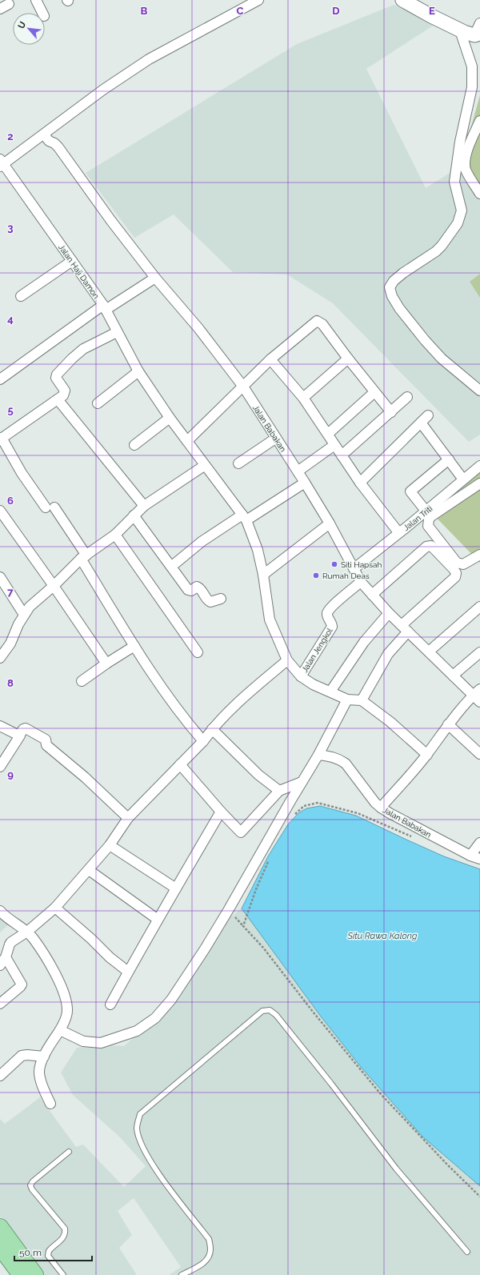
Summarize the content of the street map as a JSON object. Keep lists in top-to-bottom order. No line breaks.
{"streets":{"street":["Jalan Haji Damon","Jalan Babakan","Jalan Triti","Jalan Jengkol"]},"crossings":[["Jalan Babakan","Jalan Triti"],["Jalan Babakan","Jalan Jengkol"]],"water":["Situ Rawa Kalong"],"places":["Siti Hapsah","Rumah Deas"],"scale_bar":"50 m","north":"top left","grid":{"columns":["B","C","D","E"],"rows":["2","3","4","5","6","7","8","9"]}}
